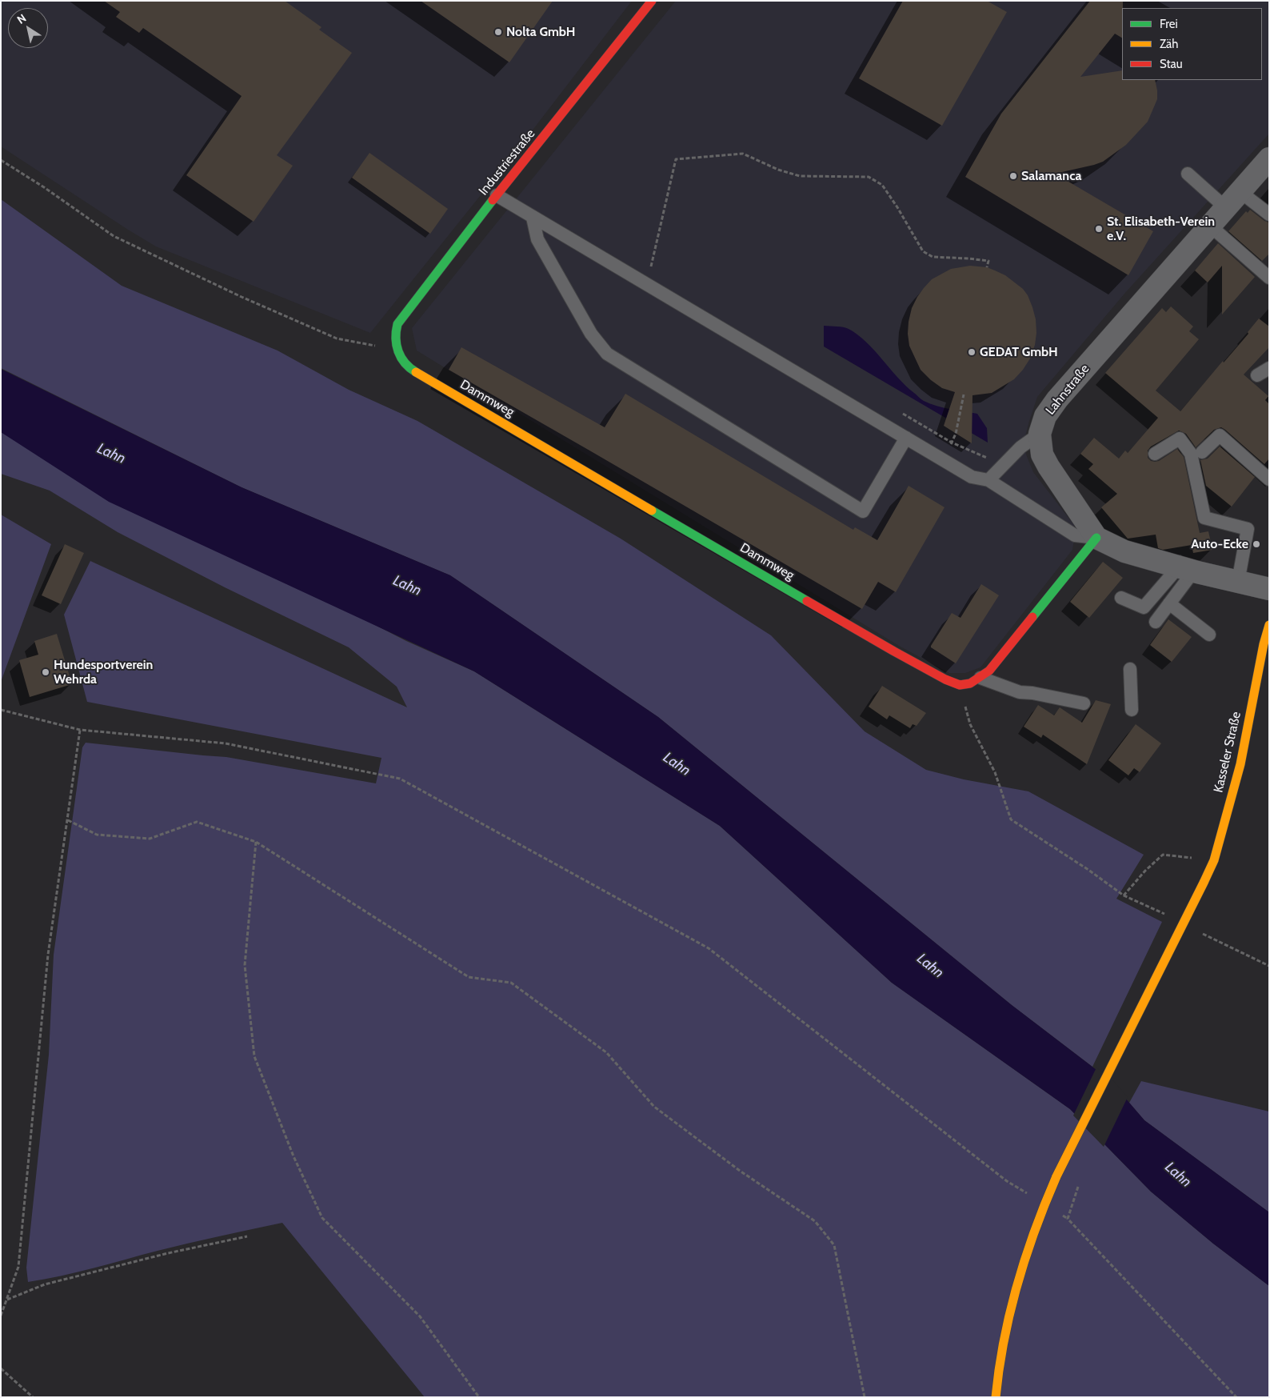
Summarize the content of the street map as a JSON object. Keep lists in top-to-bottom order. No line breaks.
{"streets":{"street":["Industriestraße","Lahnstraße","Dammweg","Kasseler Straße"]},"crossings":[["Industriestraße","Dammweg"]],"water":["Lahn"],"places":["Nolta GmbH","Salamanca","St. Elisabeth-Verein e.V.","GEDAT GmbH","Auto-Ecke","Hundesportverein Wehrda"],"legend":["Frei","Zäh","Stau"],"north":"top left"}
